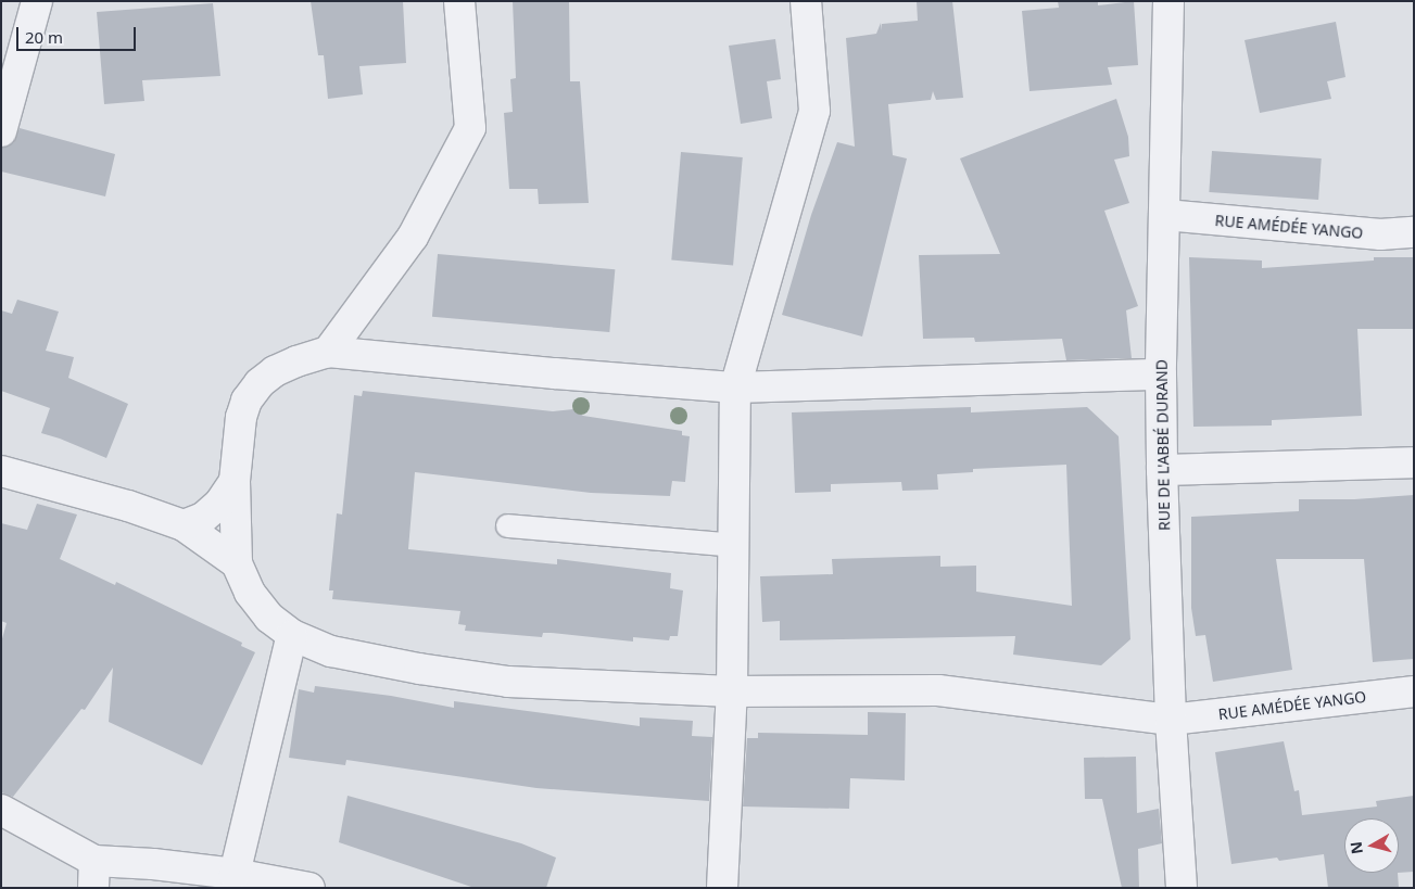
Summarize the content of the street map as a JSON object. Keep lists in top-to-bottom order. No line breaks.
{"streets":{"street":["RUE AMÉDÉE YANGO","RUE DE L'ABBÉ DURAND"]},"crossings":[["RUE AMÉDÉE YANGO","RUE DE L'ABBÉ DURAND"]],"scale_bar":"20 m","north":"left"}
